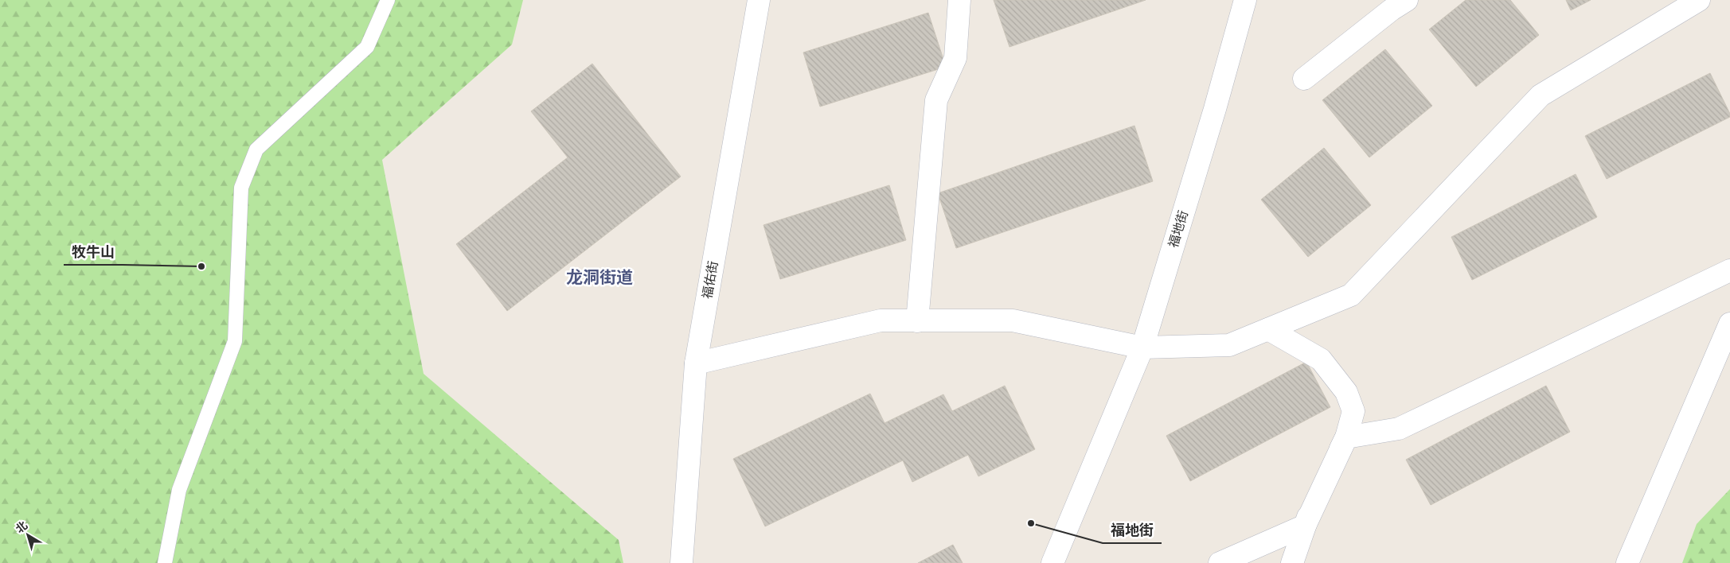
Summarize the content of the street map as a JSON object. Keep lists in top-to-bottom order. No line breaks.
{"streets":{"street":["福地街","福佑街"]},"districts":["龙洞街道"],"places":["牧牛山","福地街"],"north":"top left"}
